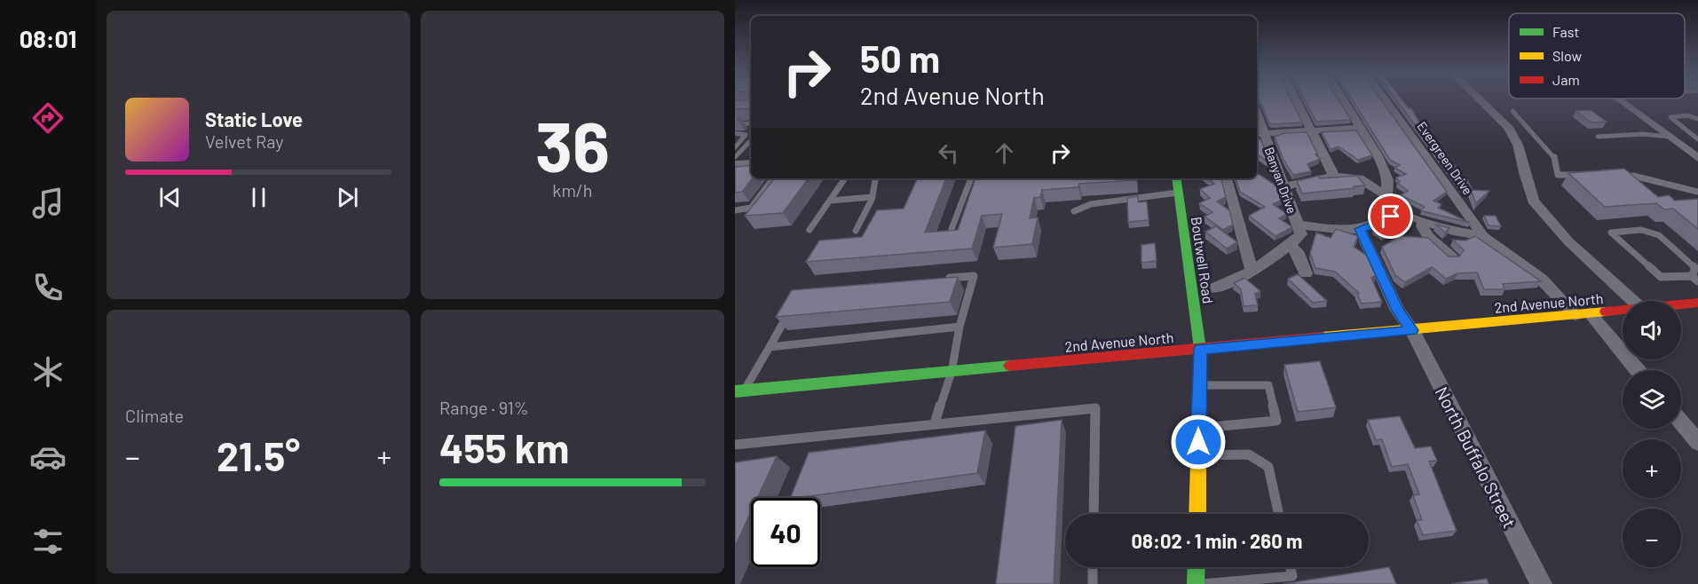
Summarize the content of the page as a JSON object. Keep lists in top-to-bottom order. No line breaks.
{"streets":{"street":["Evergreen Drive","Banyan Drive","Boutwell Road","2nd Avenue North","North Buffalo Street"]},"crossings":[["Boutwell Road","2nd Avenue North"],["2nd Avenue North","North Buffalo Street"]],"legend":["Fast","Slow","Jam"],"page":{"tabs":"08:01","tile":[["36","km/h"],"Climate",["Range · 91%","455 km"]],"turn":["50 m","2nd Avenue North"],"song":["Static Love","Velvet Ray"],"map_buttons":["+","−"],"heat":["−","21.5°","+"],"limit":"40","trip":"08:02 · 1 min · 260 m"}}
